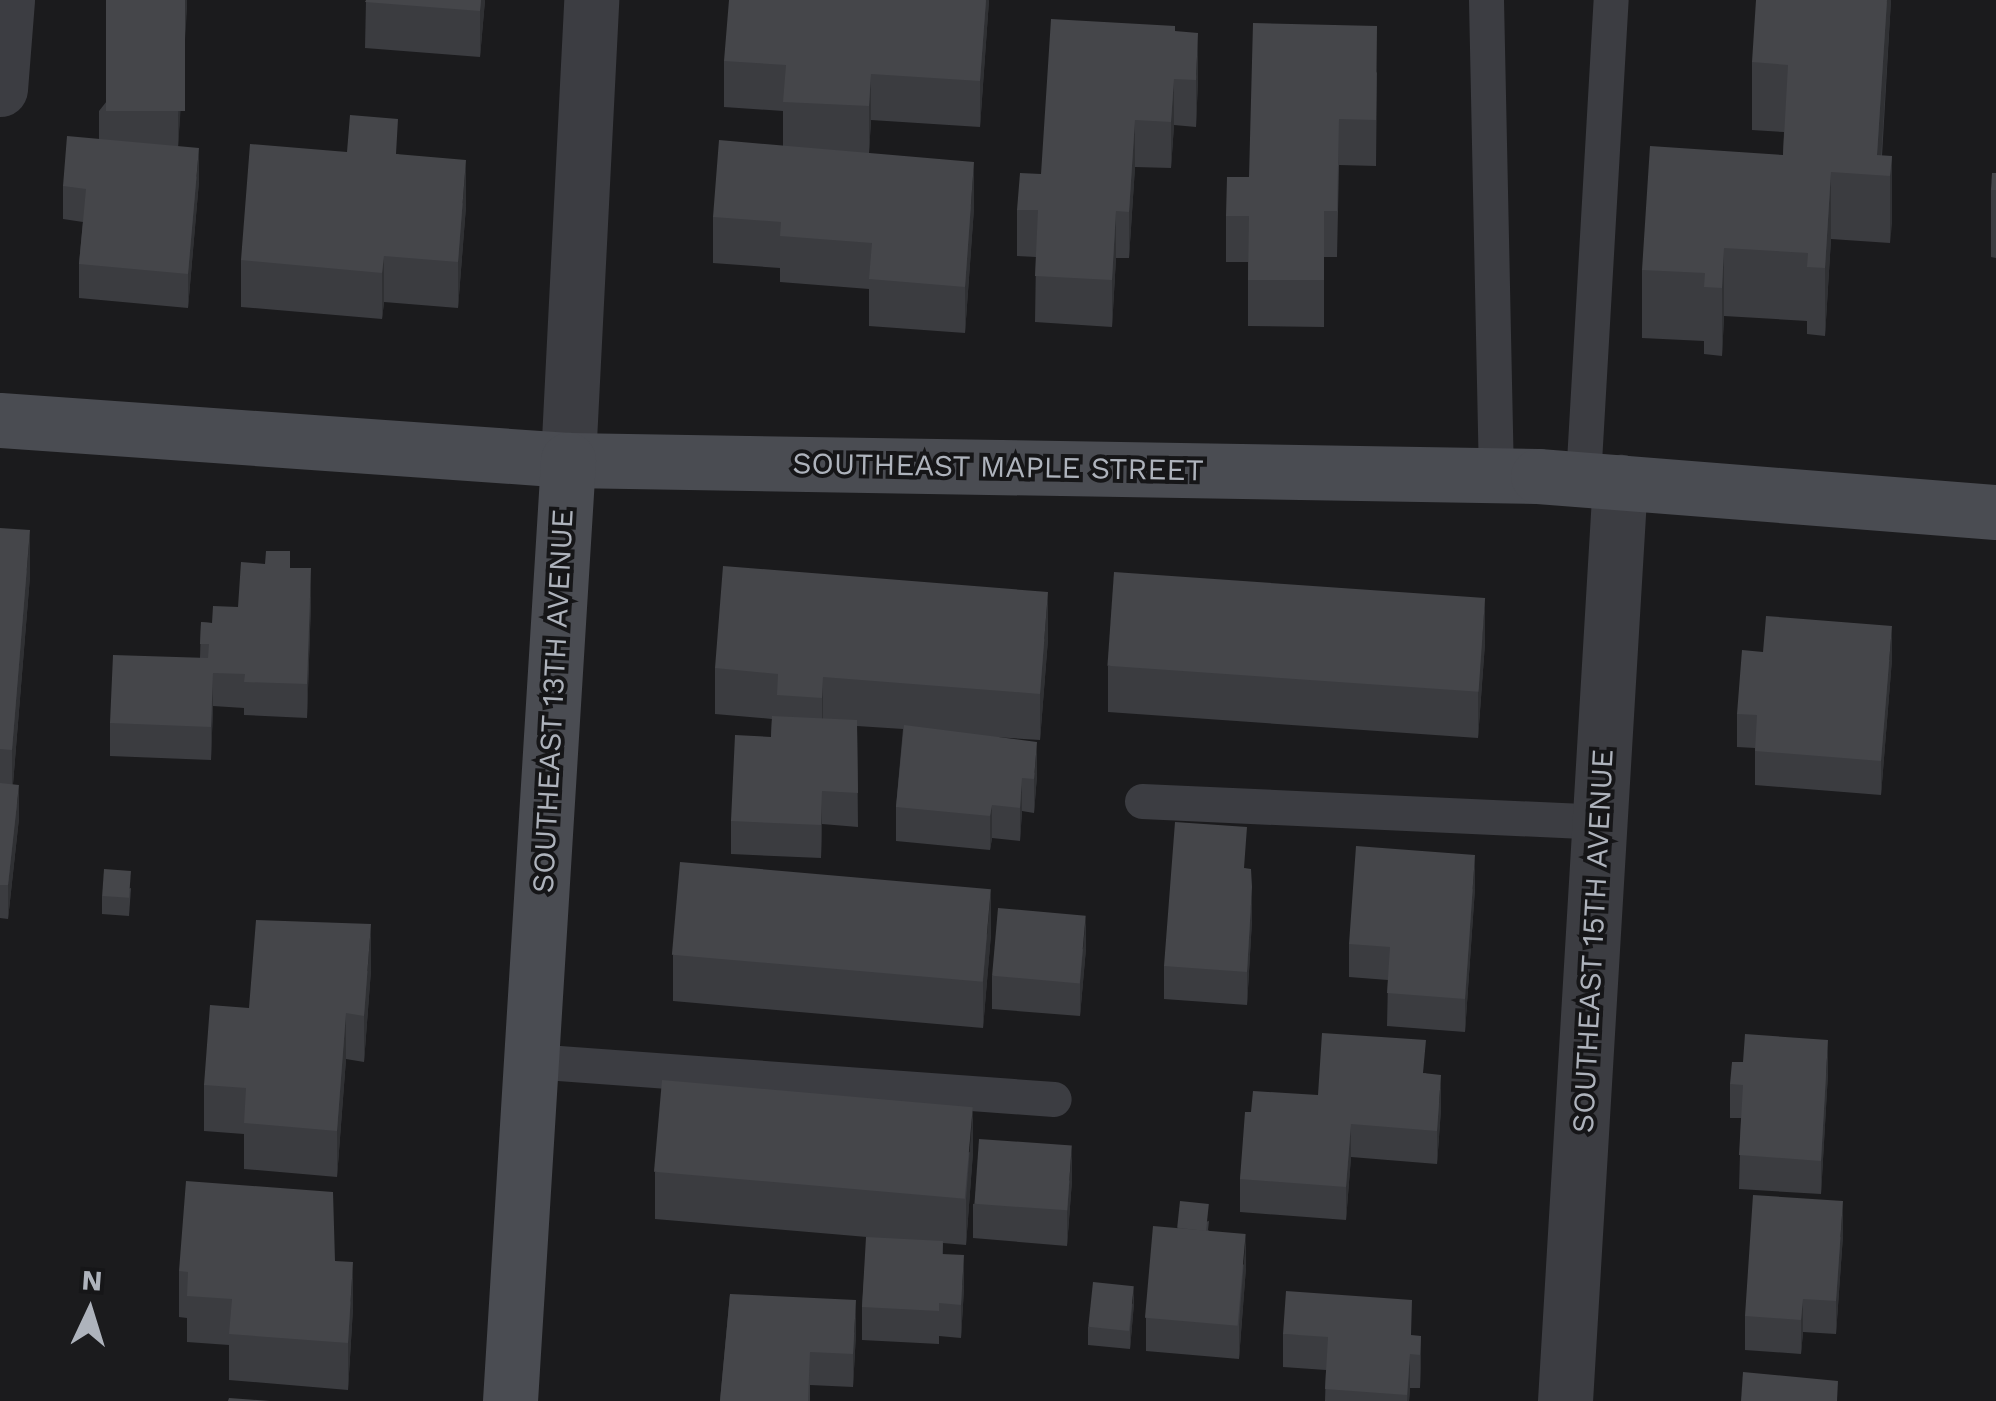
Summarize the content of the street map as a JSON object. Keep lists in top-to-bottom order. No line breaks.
{"streets":{"street":["SOUTHEAST MAPLE STREET","SOUTHEAST 13TH AVENUE","SOUTHEAST 15TH AVENUE"]},"crossings":[["SOUTHEAST MAPLE STREET","SOUTHEAST 13TH AVENUE"],["SOUTHEAST MAPLE STREET","SOUTHEAST 15TH AVENUE"]],"north":"top"}
